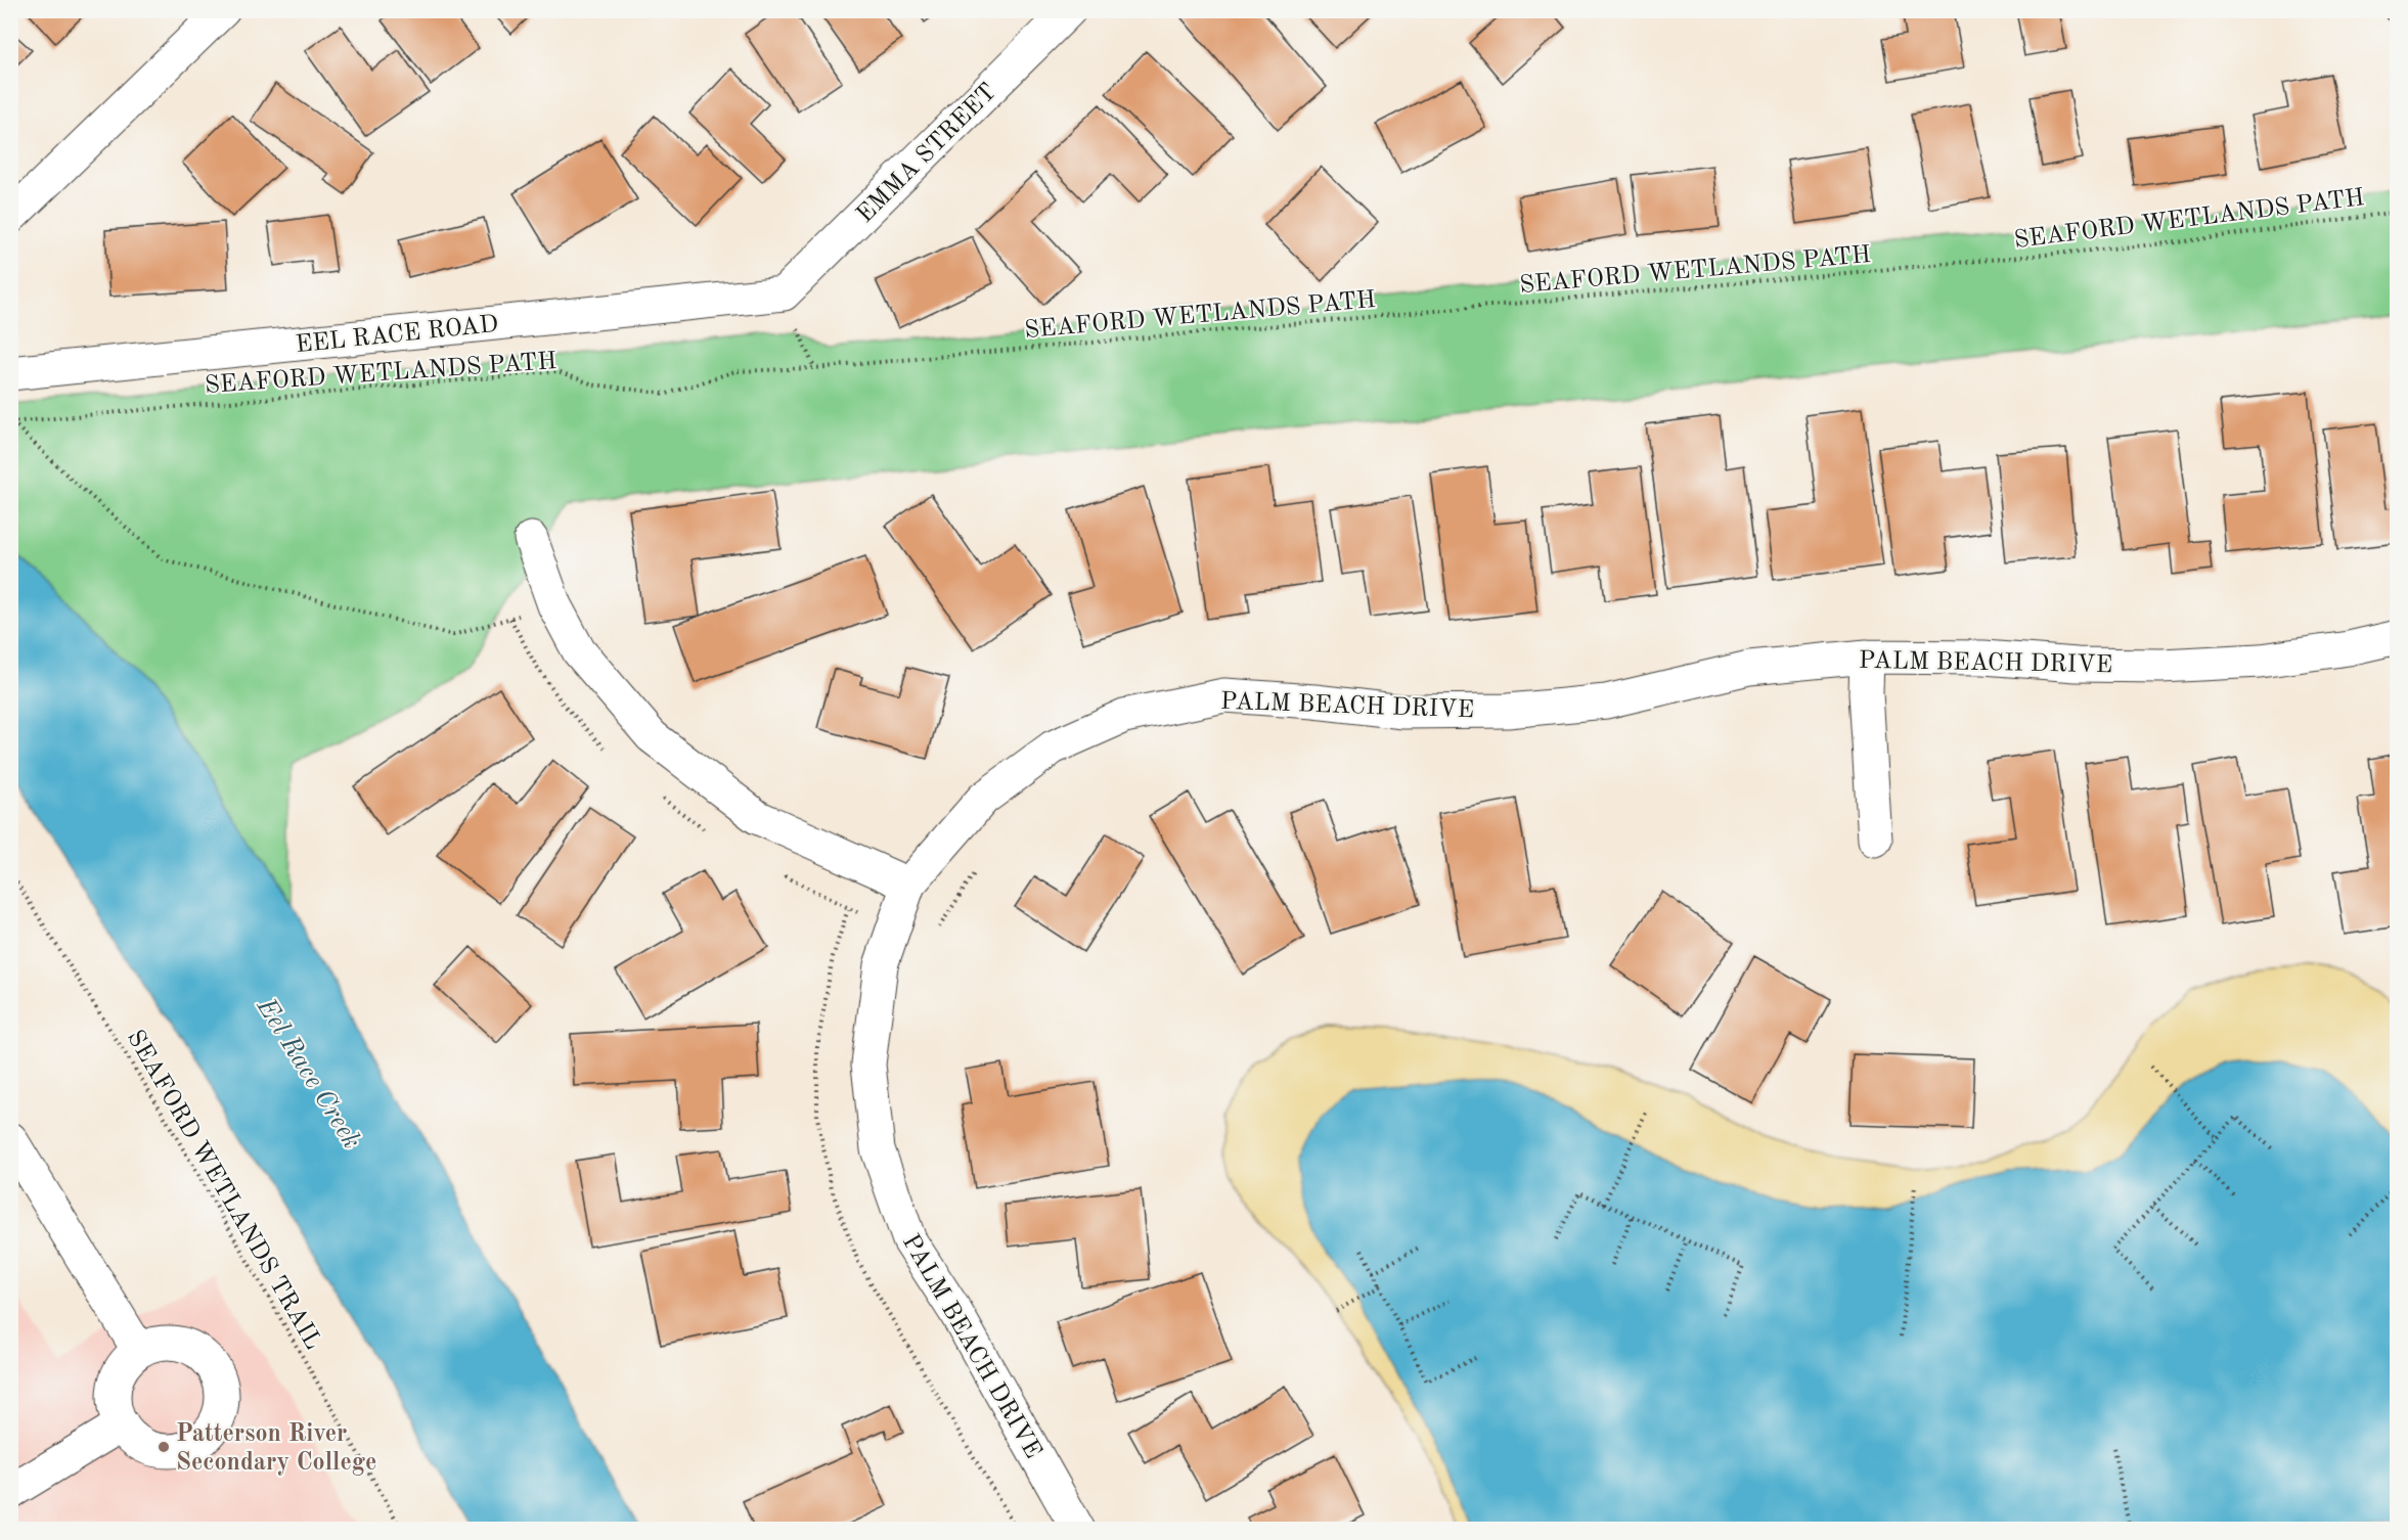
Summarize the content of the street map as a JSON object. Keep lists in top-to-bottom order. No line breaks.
{"streets":{"street":["EMMA STREET","EEL RACE ROAD","PALM BEACH DRIVE"],"path":["SEAFORD WETLANDS PATH","SEAFORD WETLANDS TRAIL"]},"crossings":[["EMMA STREET","EEL RACE ROAD"]],"water":["Eel Race Creek"],"places":["Patterson River Secondary College"]}
